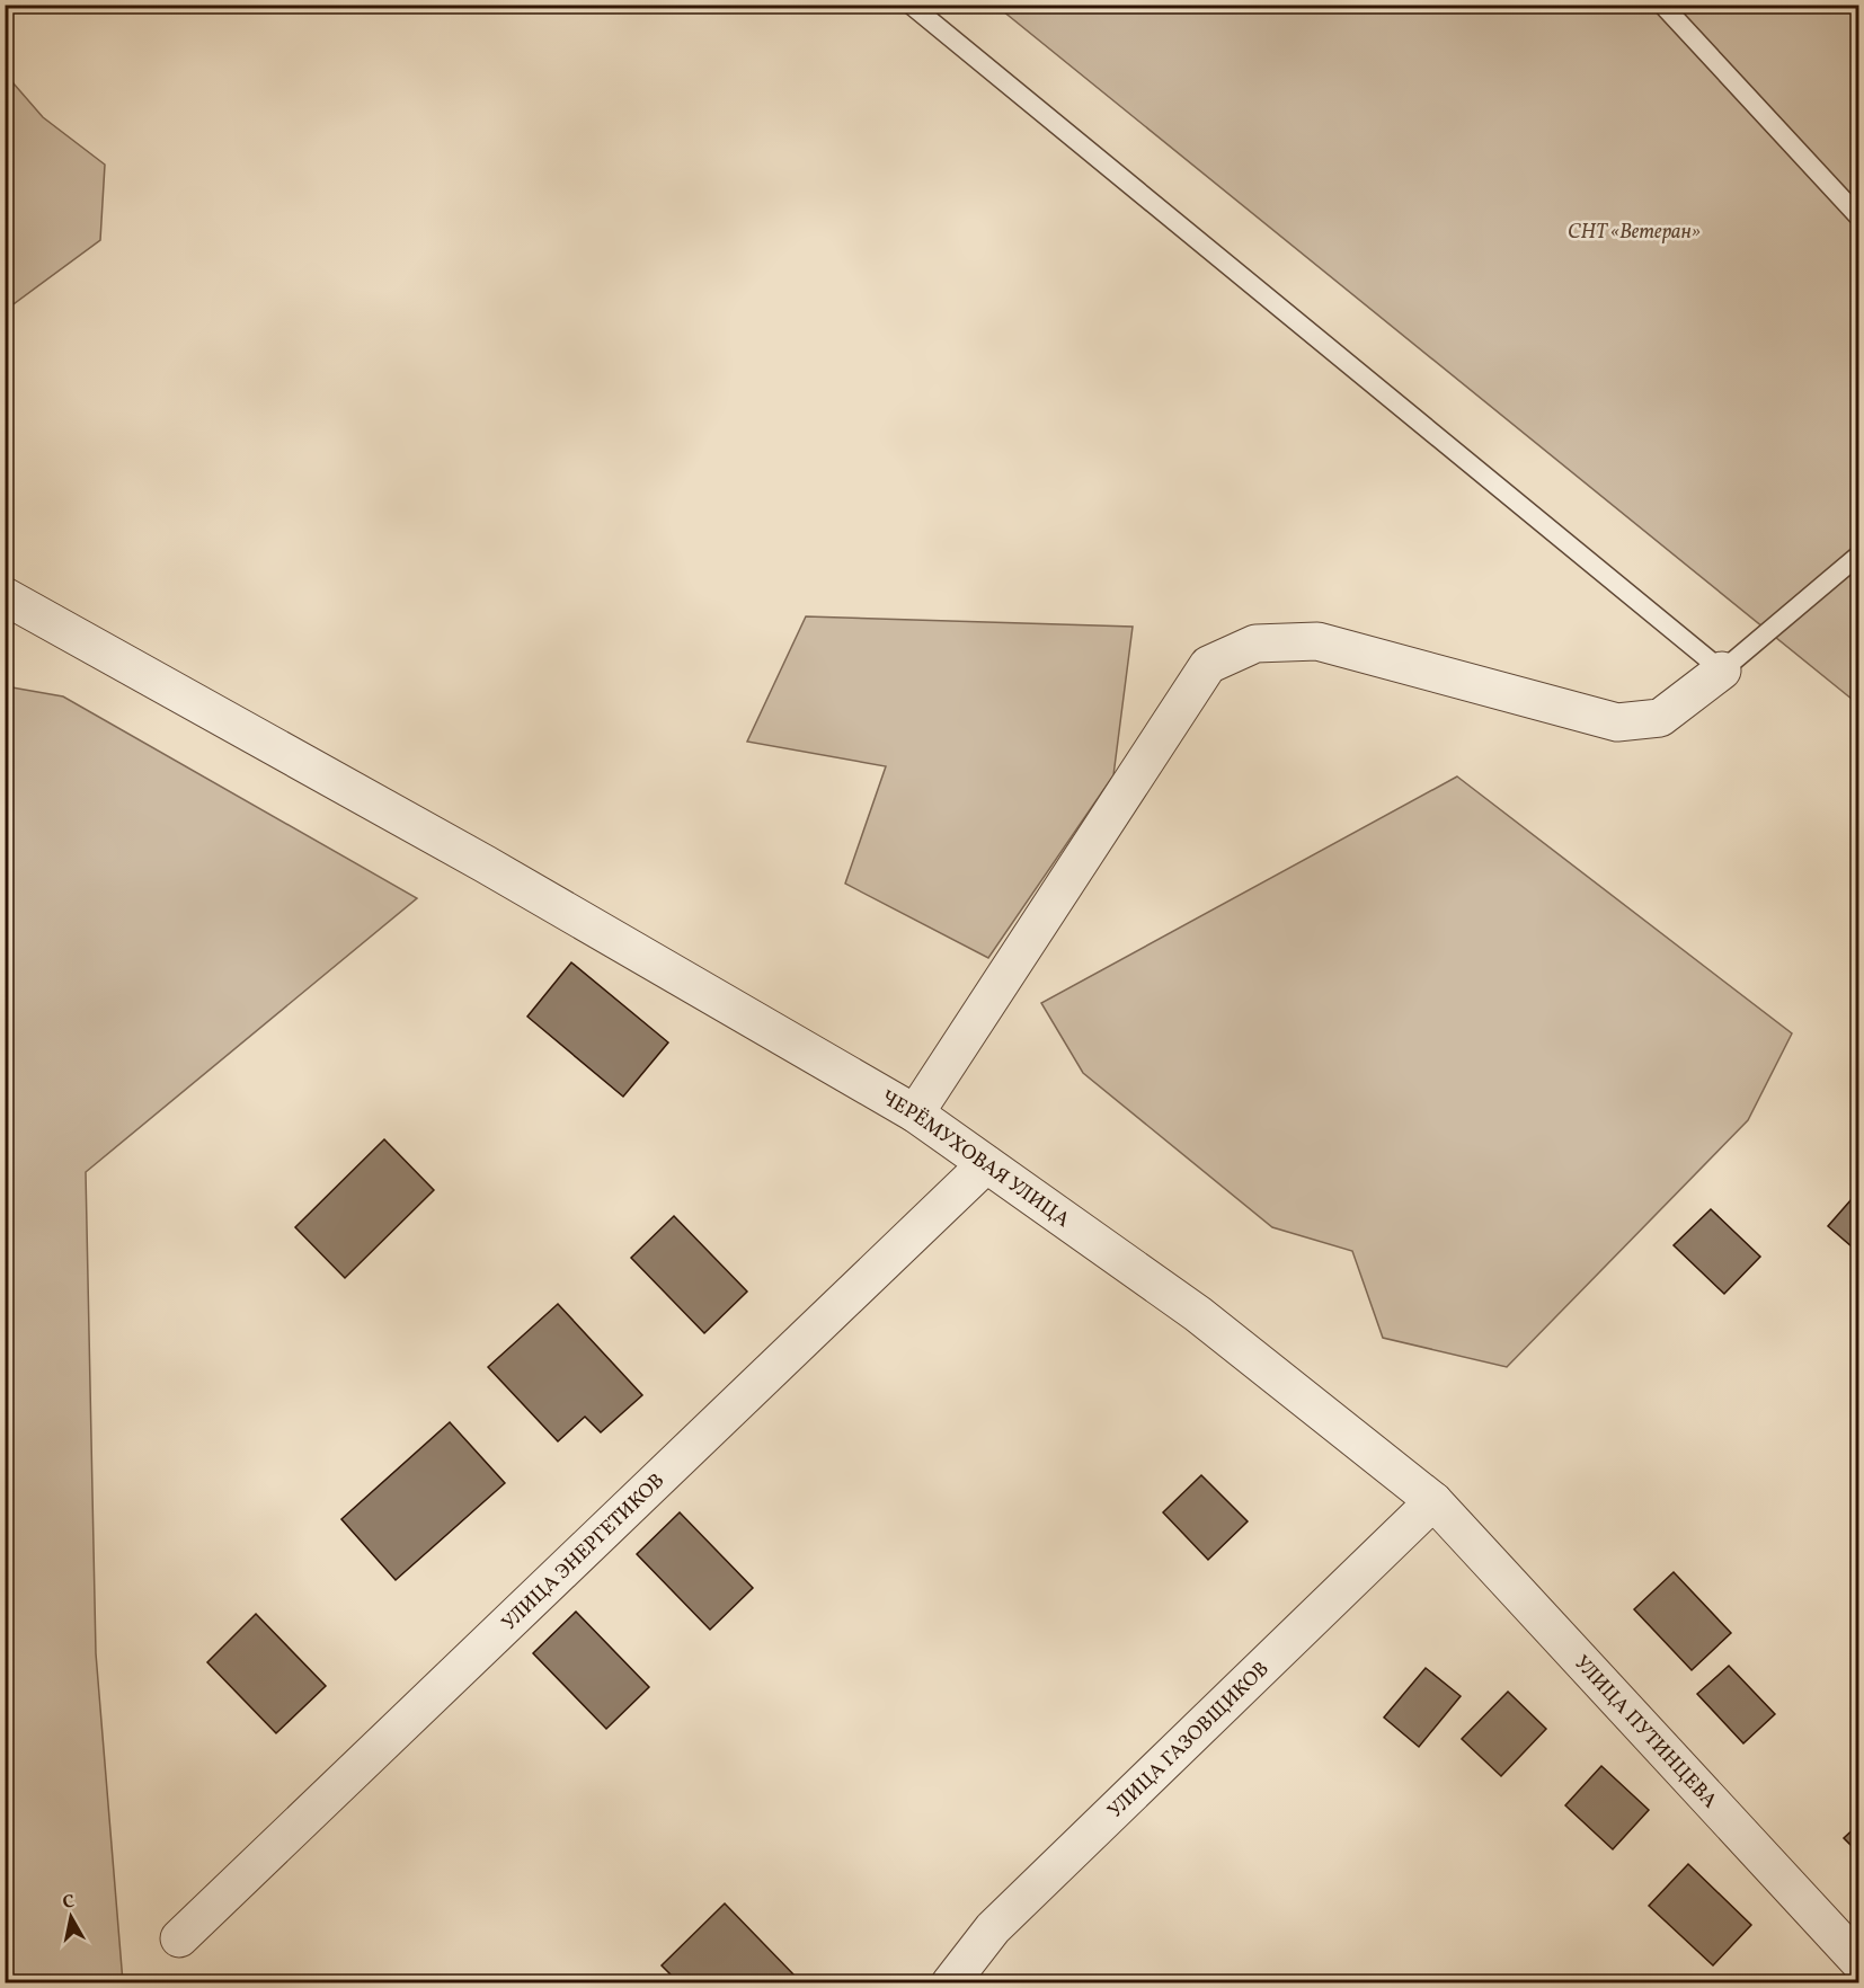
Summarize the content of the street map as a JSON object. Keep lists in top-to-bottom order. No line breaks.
{"streets":{"street":["ЧЕРЁМУХОВАЯ УЛИЦА","УЛИЦА ЭНЕРГЕТИКОВ","УЛИЦА ПУТИНЦЕВА","УЛИЦА ГАЗОВЩИКОВ"]},"crossings":[["ЧЕРЁМУХОВАЯ УЛИЦА","УЛИЦА ЭНЕРГЕТИКОВ"],["ЧЕРЁМУХОВАЯ УЛИЦА","УЛИЦА ПУТИНЦЕВА"],["ЧЕРЁМУХОВАЯ УЛИЦА","УЛИЦА ГАЗОВЩИКОВ"],["УЛИЦА ПУТИНЦЕВА","УЛИЦА ГАЗОВЩИКОВ"]],"parks":["СНТ «Ветеран»"],"north":"top"}
